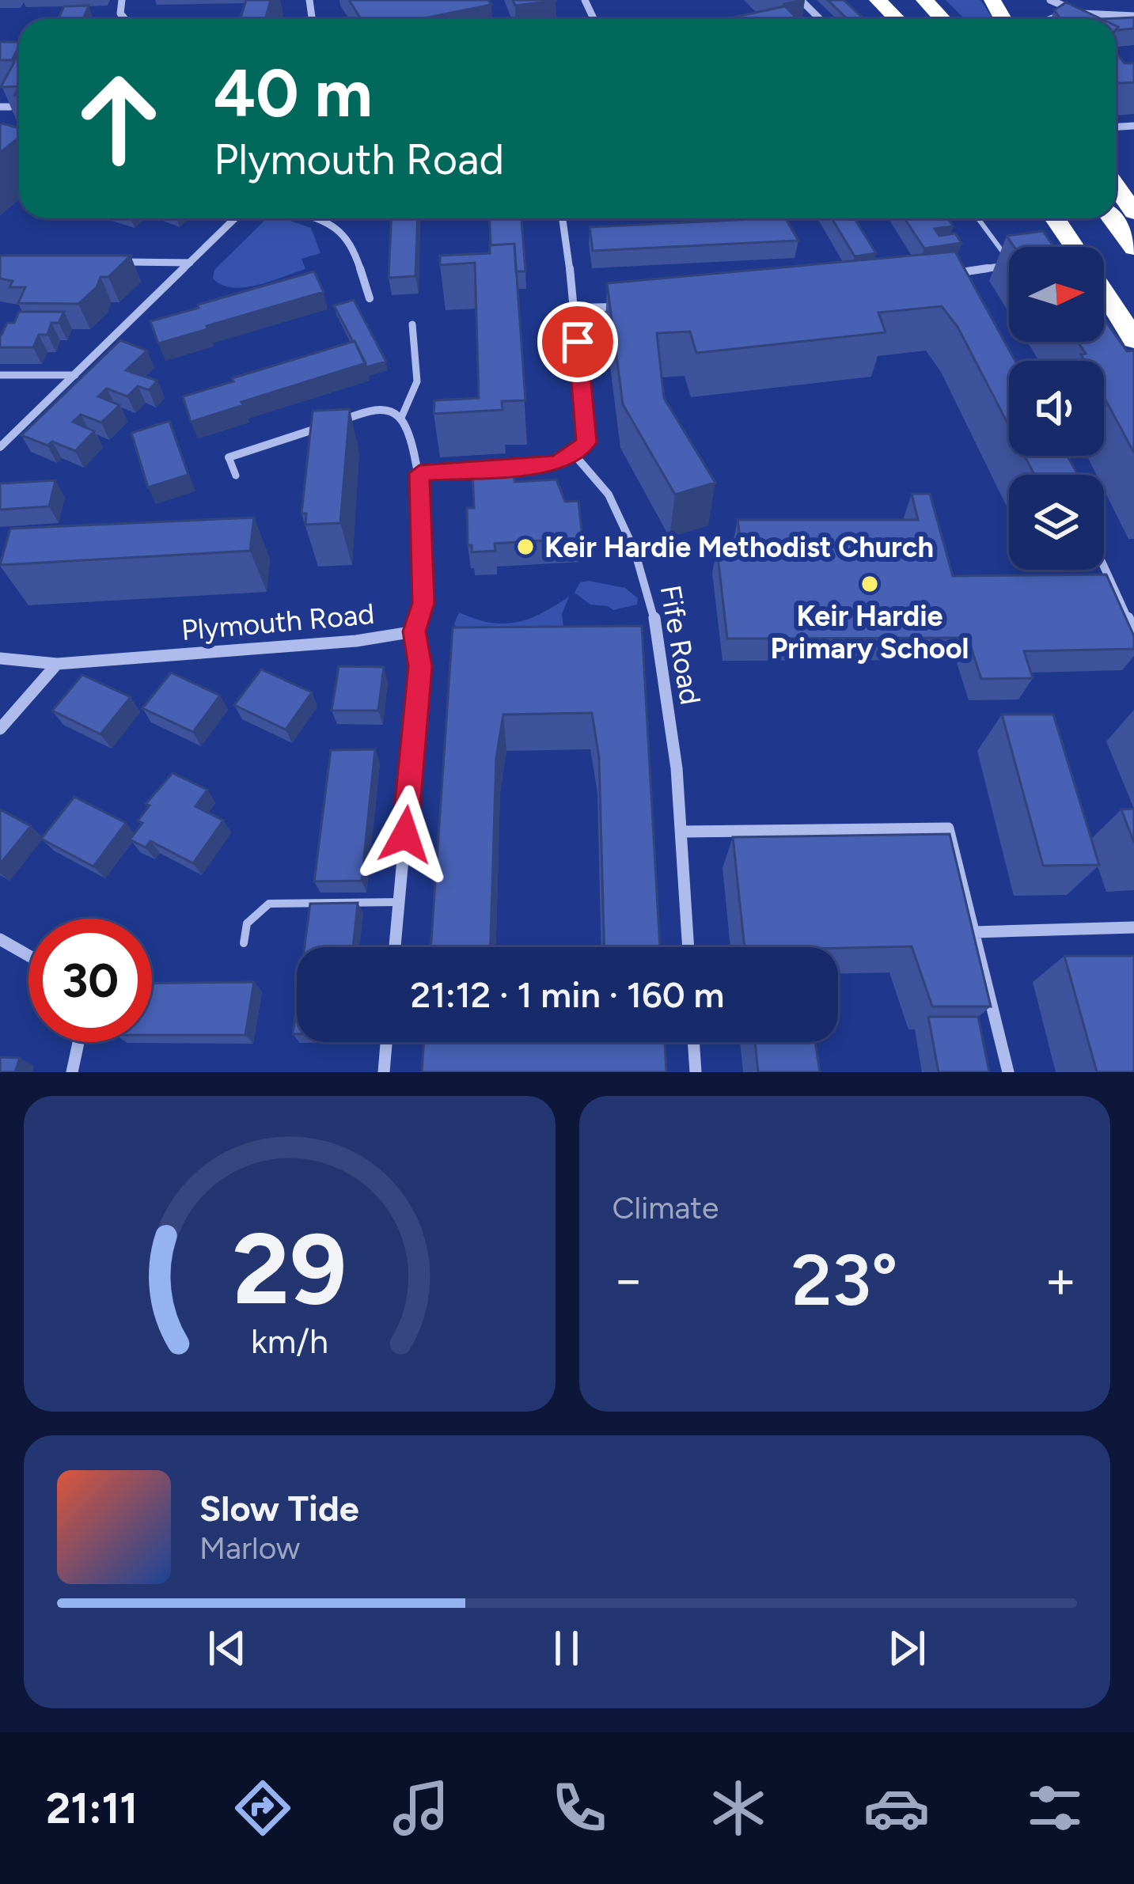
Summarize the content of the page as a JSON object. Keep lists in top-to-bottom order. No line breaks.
{"streets":{"street":["Plymouth Road","Fife Road"]},"places":["Keir Hardie Methodist Church","Keir Hardie Primary School"],"north":"right","page":{"turn":["40 m","Plymouth Road"],"limit":"30","trip":"21:12 · 1 min · 160 m","tile":"Climate","heat":["−","23°","+"],"song":["Slow Tide","Marlow"],"tabs":"21:11","gauge":["29","km/h"]}}
